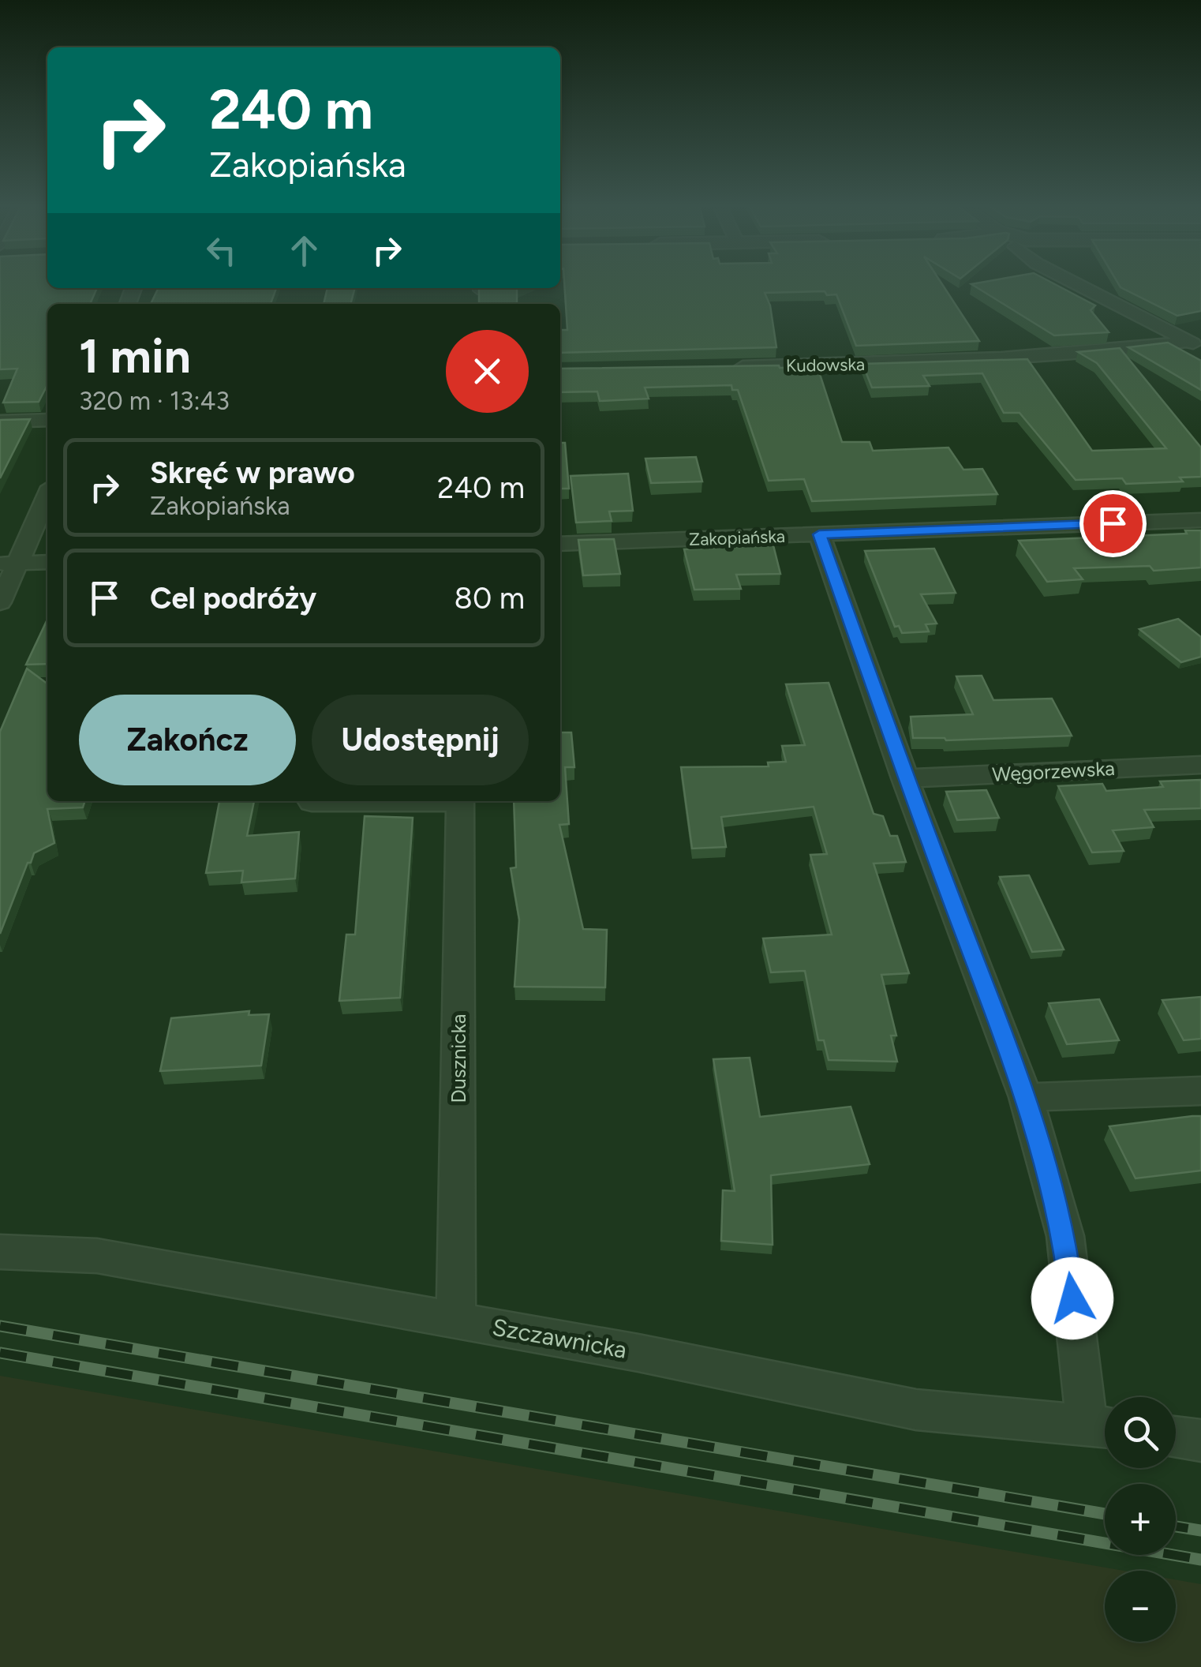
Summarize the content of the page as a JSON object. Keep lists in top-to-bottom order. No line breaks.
{"streets":{"street":["Kudowska","Zakopiańska","Węgorzewska","Dusznicka","Szczawnicka"]},"crossings":[["Dusznicka","Szczawnicka"]],"page":{"turn":["240 m","Zakopiańska"],"heading":["1 min","320 m · 13:43"],"list":[{"name":"Skręć w prawo","note":"Zakopiańska","value":"240 m"},{"name":"Cel podróży","value":"80 m"}],"buttons":["Zakończ","Udostępnij"],"map_buttons":["+","−"]}}
